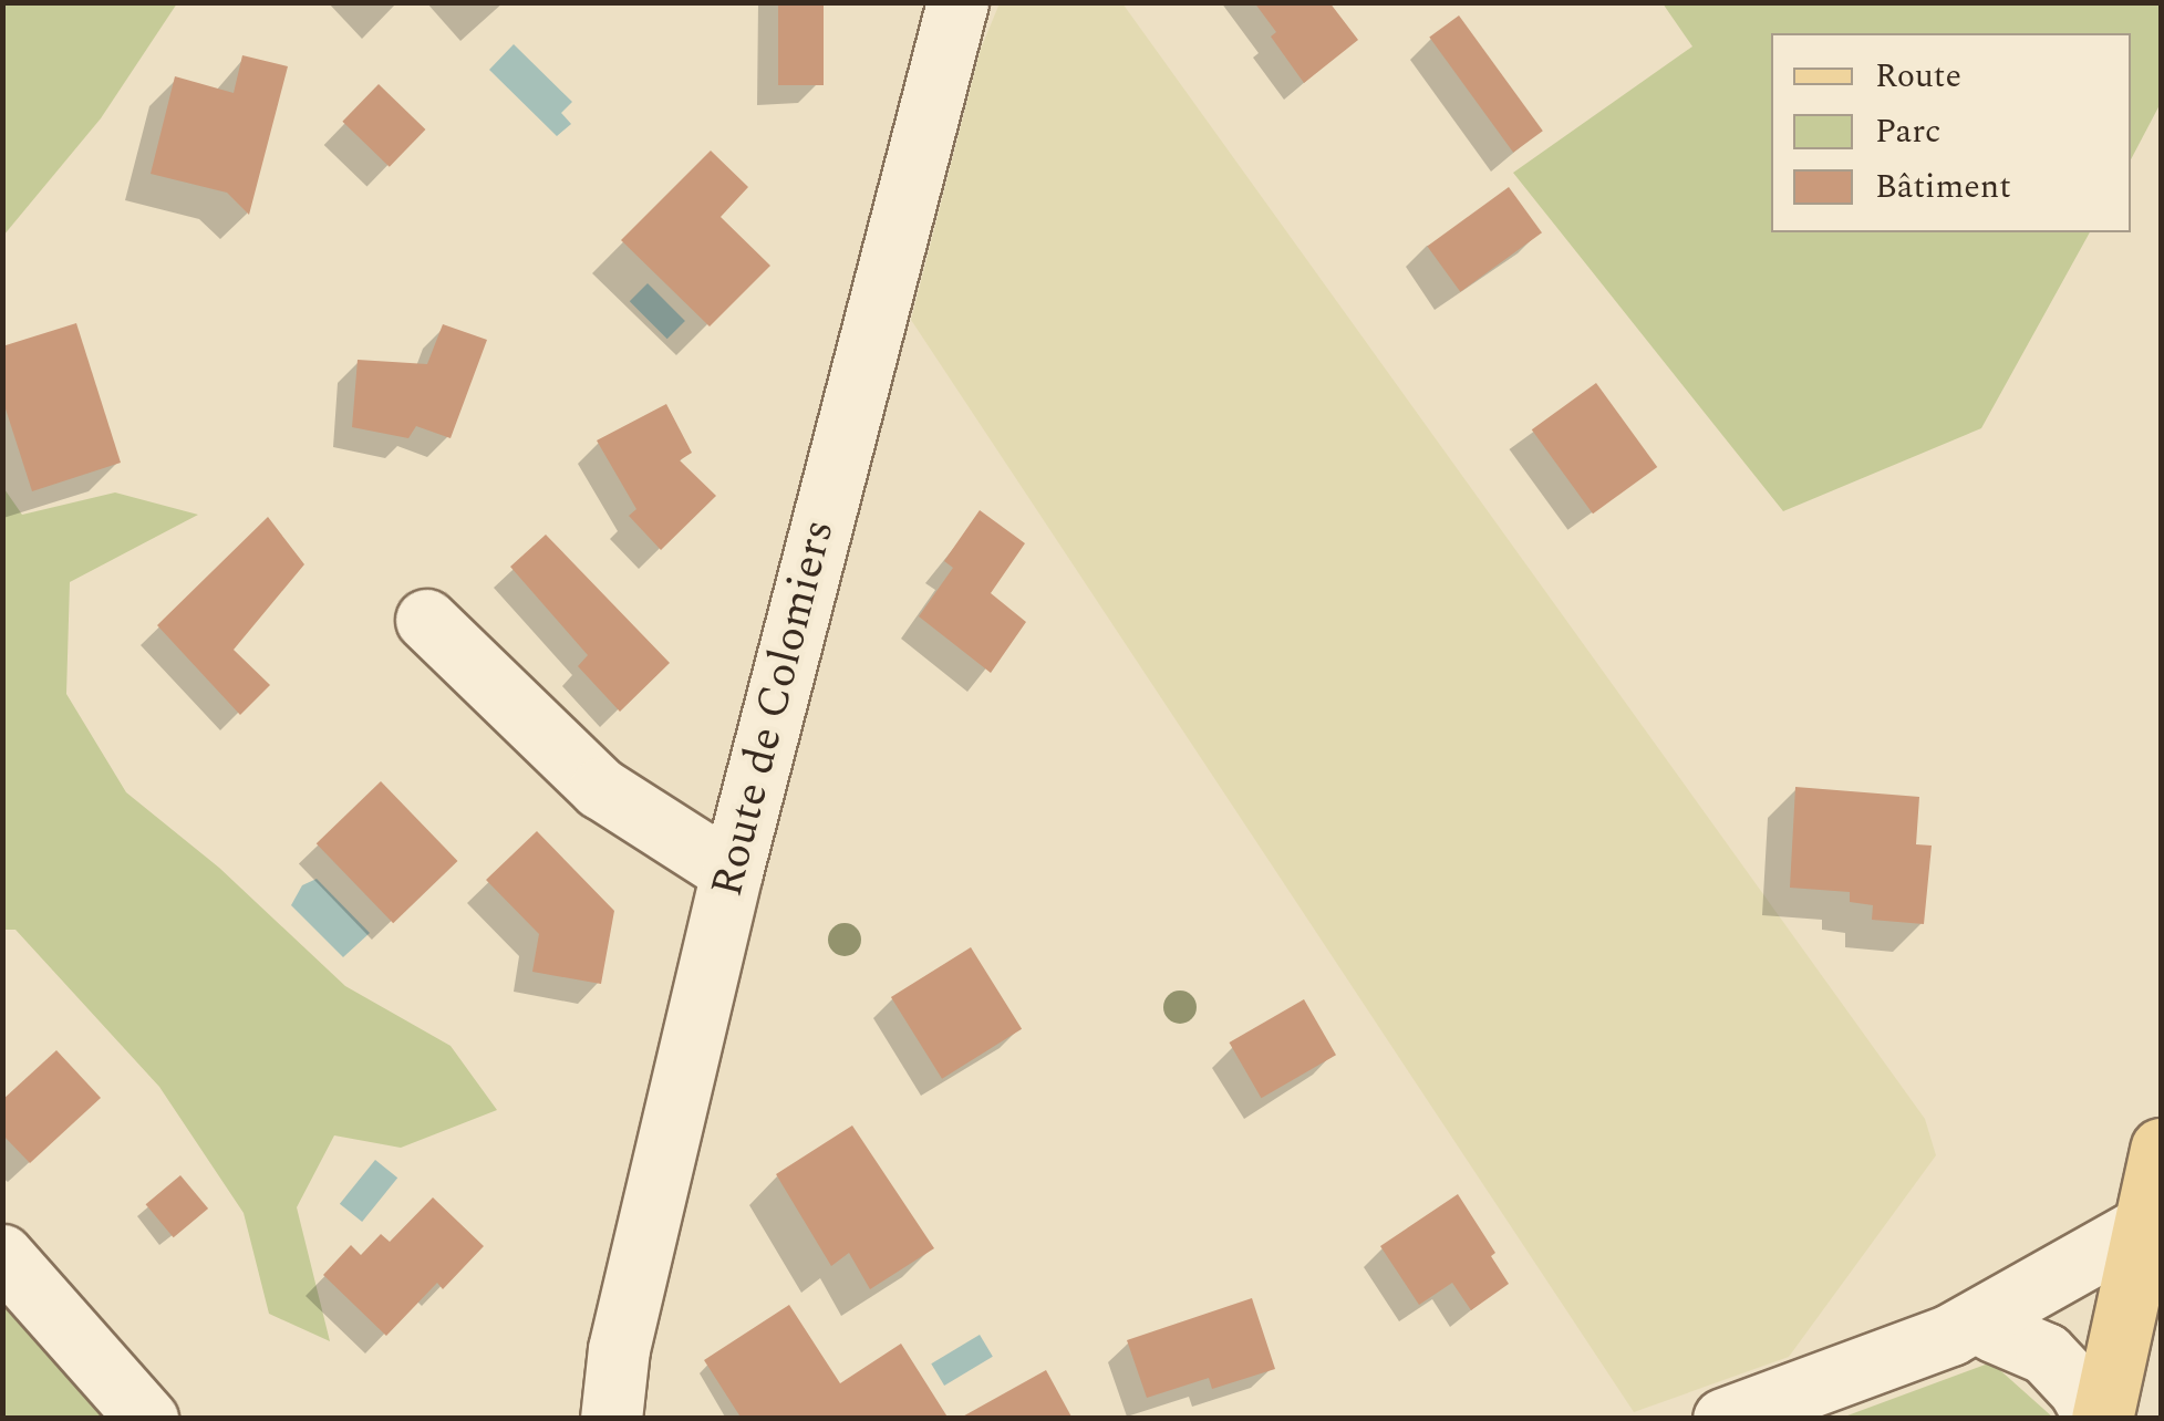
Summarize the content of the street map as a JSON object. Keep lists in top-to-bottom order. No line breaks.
{"streets":{"street":["Route de Colomiers"]},"legend":["Route","Parc","Bâtiment"]}
